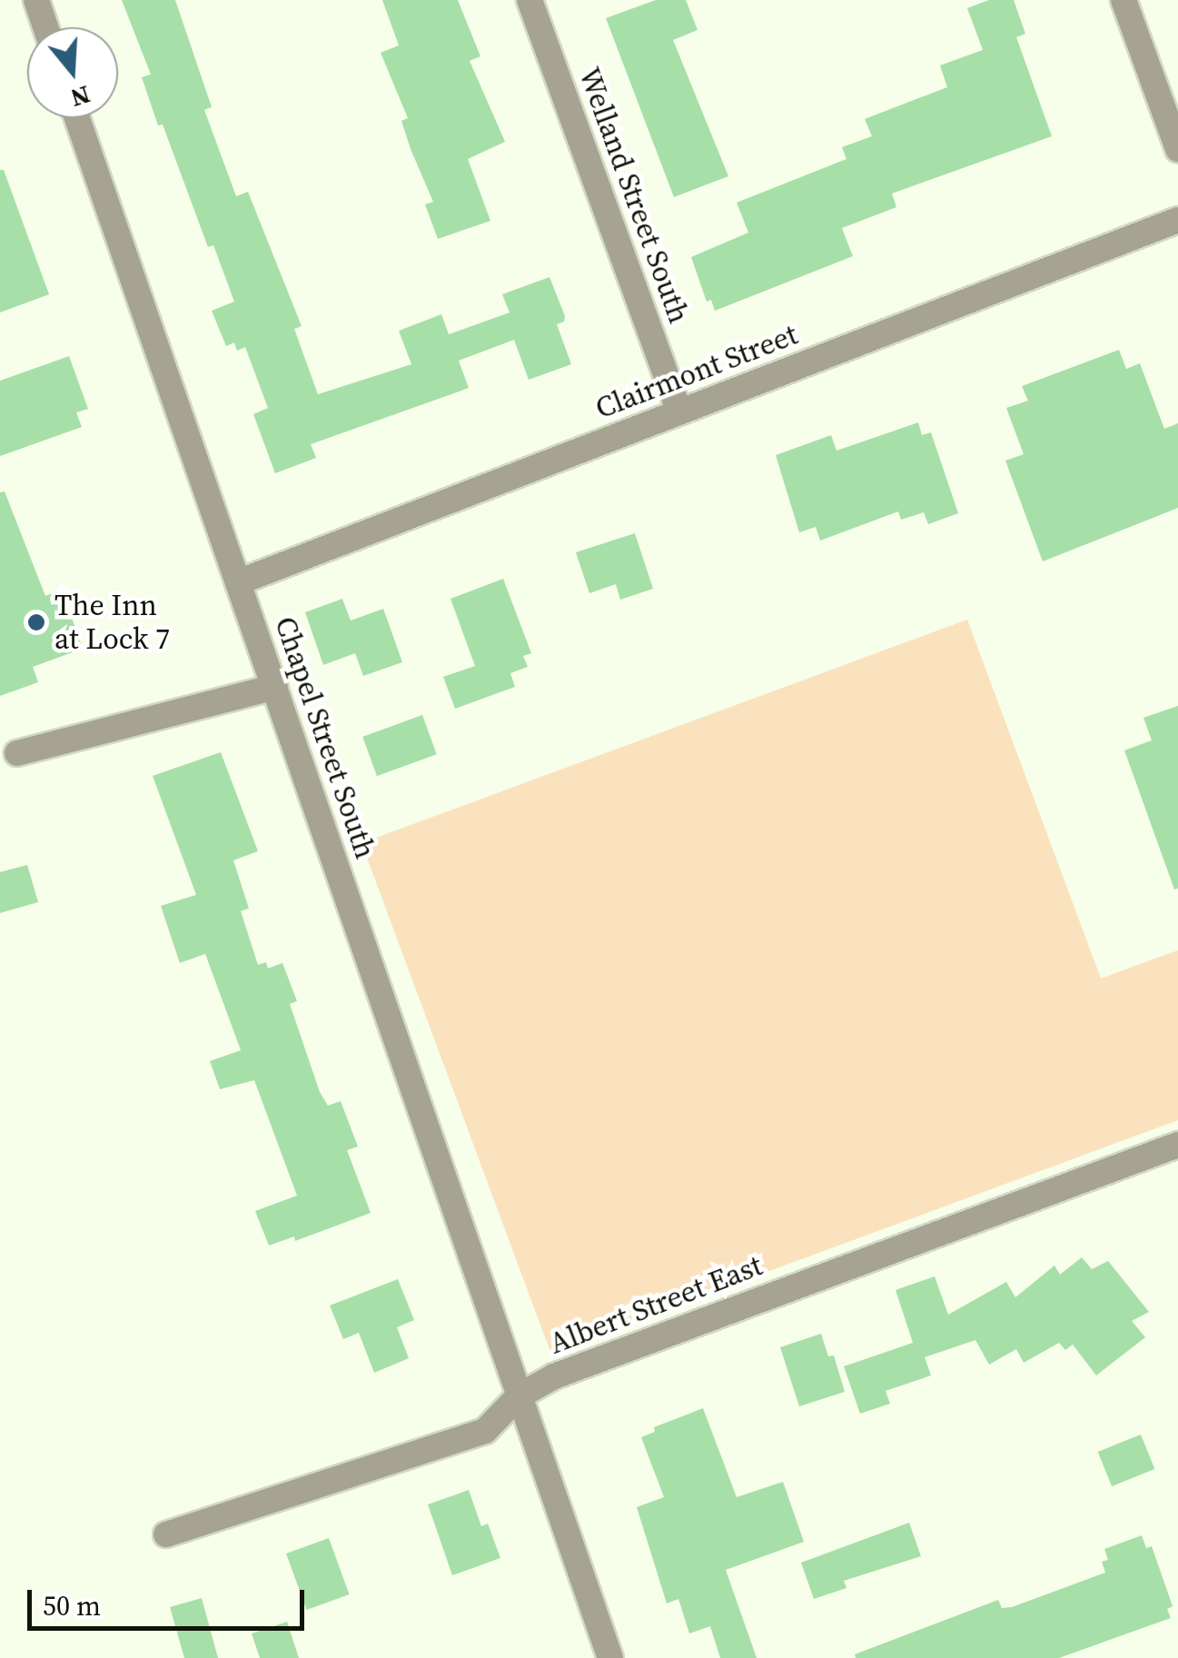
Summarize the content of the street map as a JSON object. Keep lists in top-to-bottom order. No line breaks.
{"streets":{"street":["Welland Street South","Clairmont Street","Chapel Street South","Albert Street East"]},"crossings":[["Welland Street South","Clairmont Street"],["Clairmont Street","Chapel Street South"],["Chapel Street South","Albert Street East"]],"places":["The Inn at Lock 7"],"scale_bar":"50 m","north":"bottom"}
